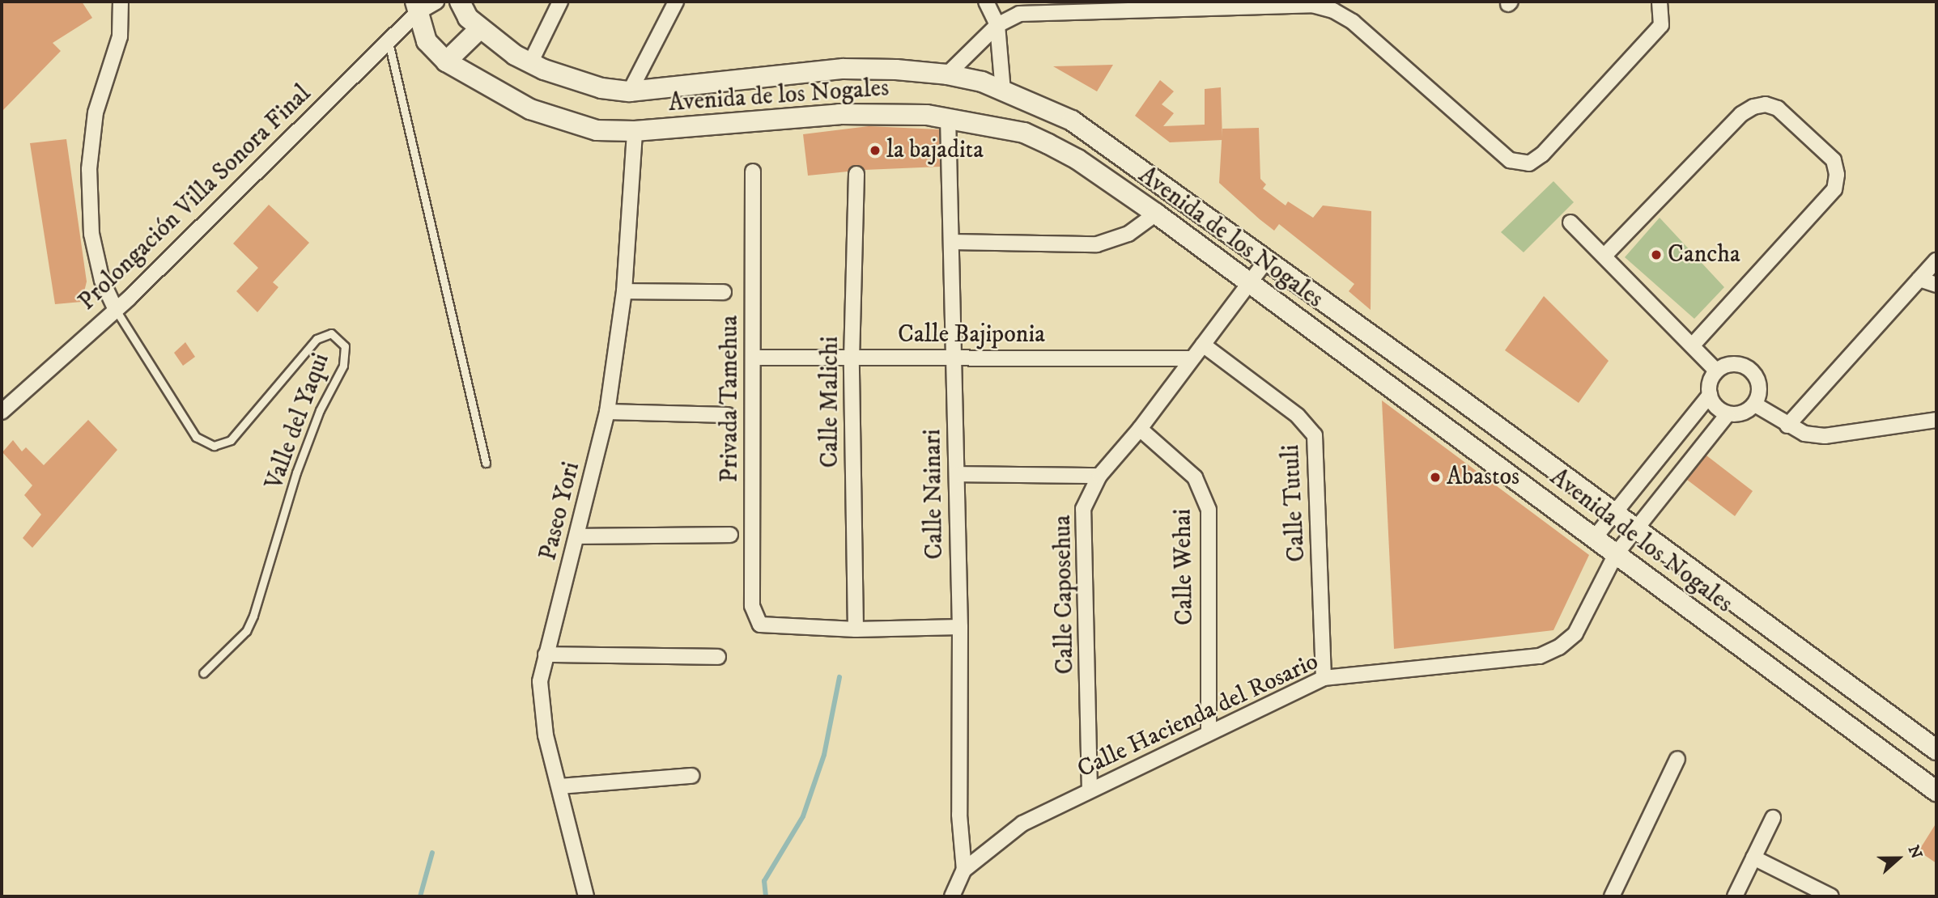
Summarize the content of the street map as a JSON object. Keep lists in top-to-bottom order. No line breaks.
{"streets":{"main road":["Avenida de los Nogales"],"street":["Prolongación Villa Sonora Final","Calle Bajiponia","Privada Tamehua","Calle Malichi","Calle Nainari","Calle Tutuli","Paseo Yori","Calle Wehai","Calle Caposehua","Calle Hacienda del Rosario"],"lane":["Valle del Yaqui"]},"crossings":[["Avenida de los Nogales","Prolongación Villa Sonora Final"],["Avenida de los Nogales","Calle Nainari"],["Avenida de los Nogales","Paseo Yori"],["Avenida de los Nogales","Calle Caposehua"],["Avenida de los Nogales","Calle Hacienda del Rosario"],["Prolongación Villa Sonora Final","Valle del Yaqui"],["Calle Bajiponia","Privada Tamehua"],["Calle Bajiponia","Calle Malichi"],["Calle Bajiponia","Calle Nainari"],["Calle Bajiponia","Calle Caposehua"],["Privada Tamehua","Calle Malichi"],["Calle Nainari","Calle Hacienda del Rosario"],["Calle Tutuli","Calle Caposehua"],["Calle Tutuli","Calle Hacienda del Rosario"],["Calle Wehai","Calle Caposehua"],["Calle Wehai","Calle Hacienda del Rosario"],["Calle Caposehua","Calle Hacienda del Rosario"]],"places":["la bajadita","Cancha","Abastos"],"north":"right"}
